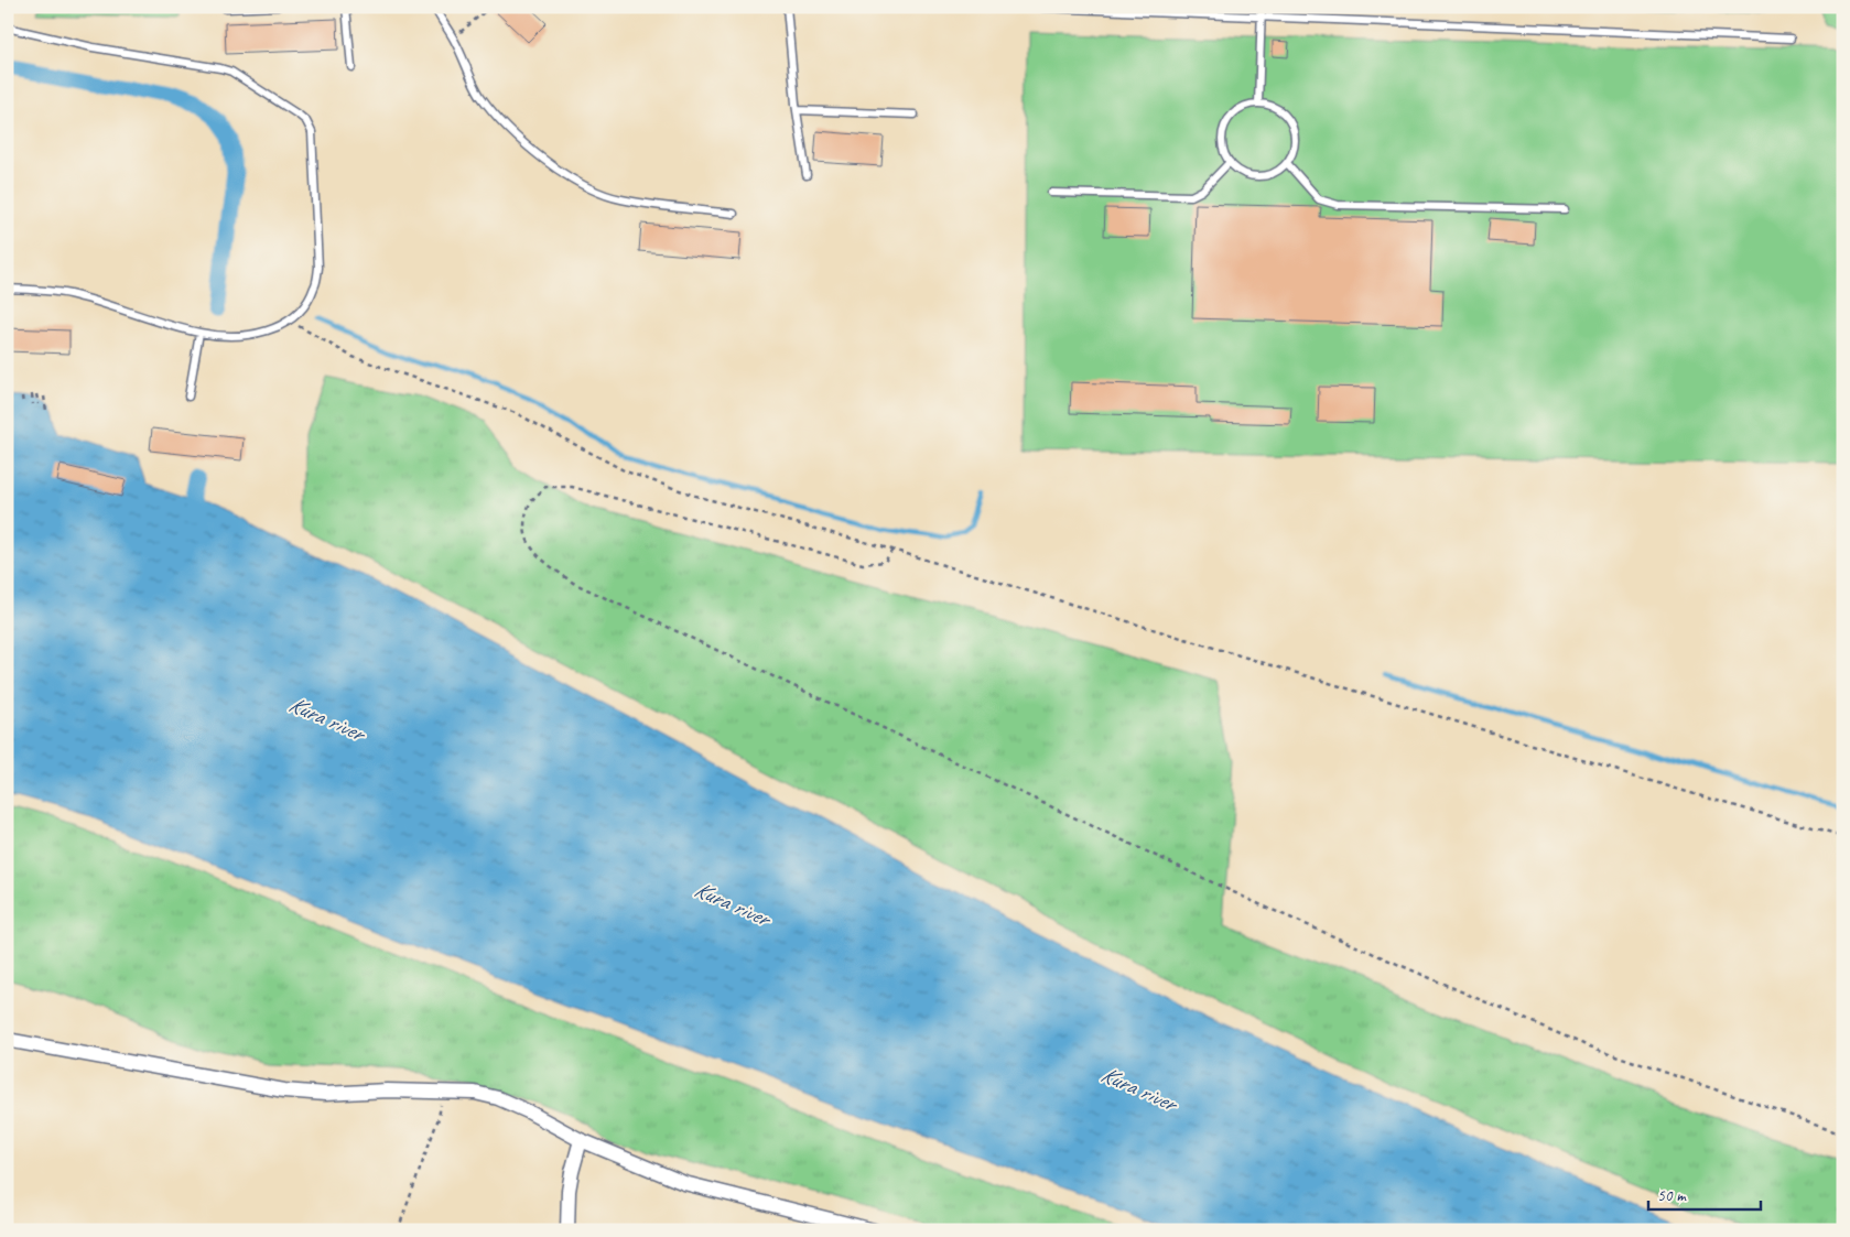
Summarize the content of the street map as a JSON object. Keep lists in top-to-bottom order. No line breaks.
{"water":["Kura river"],"scale_bar":"50 m"}
